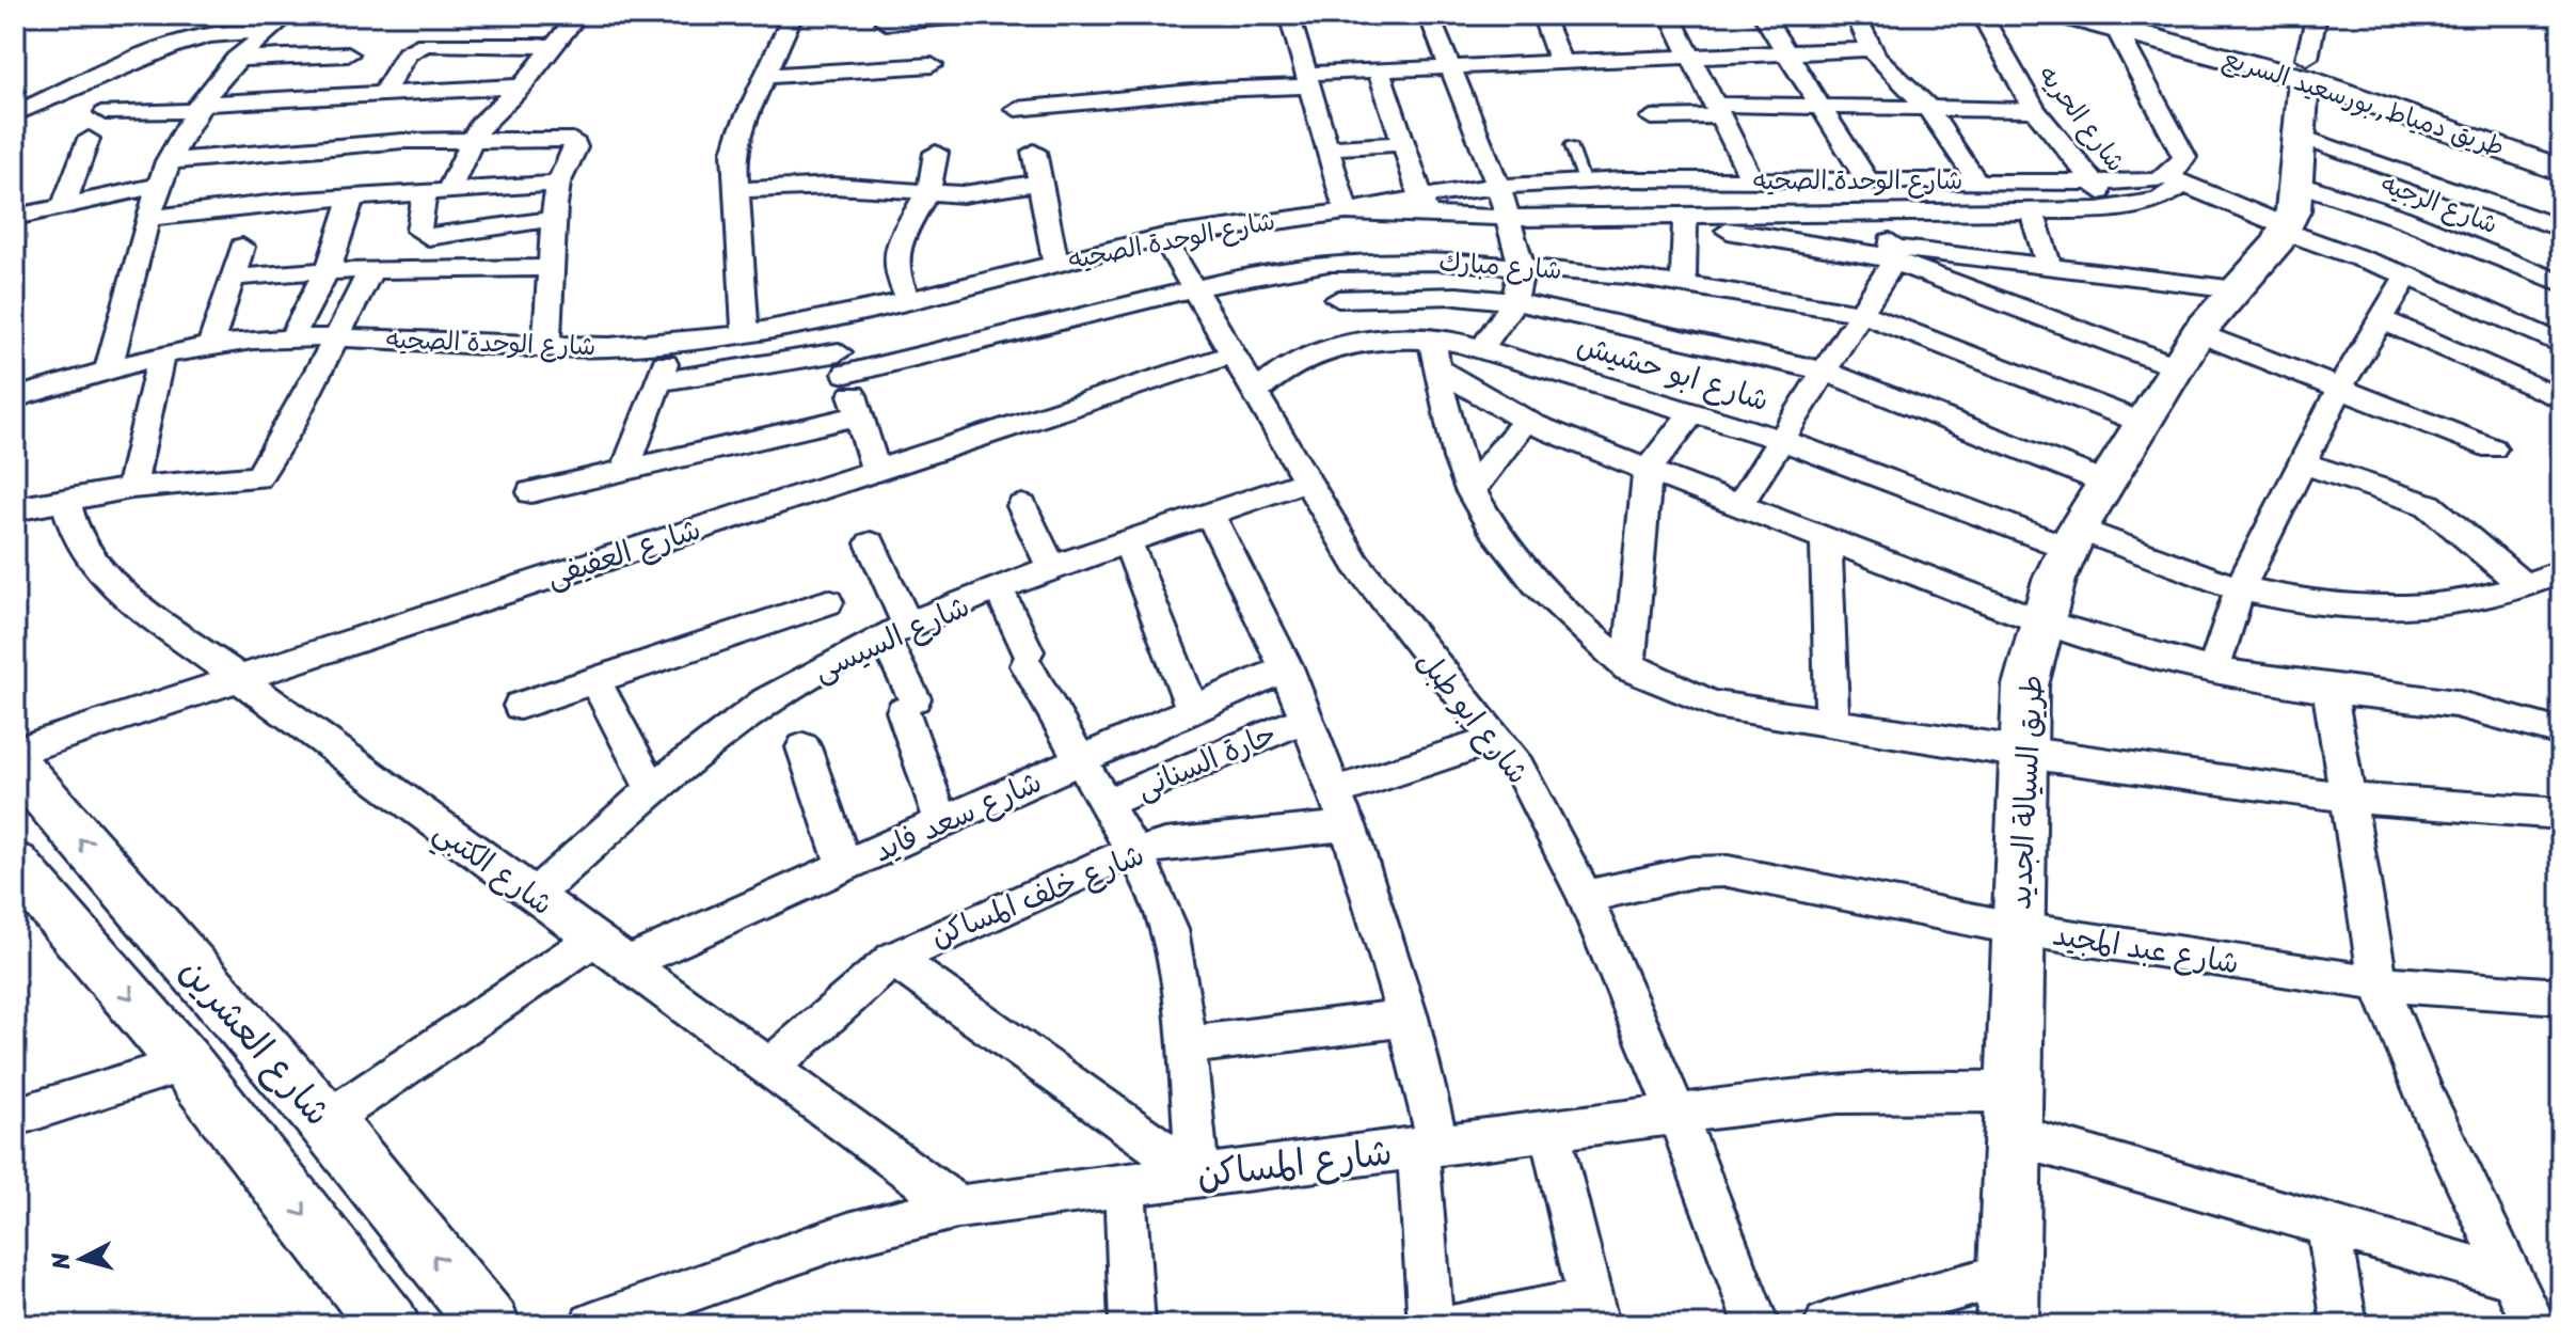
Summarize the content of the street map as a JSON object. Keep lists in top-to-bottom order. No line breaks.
{"streets":{"highway":["طريق دمياط, بورسعيد السريع"],"street":["شارع الحريه","شارع الوحدة الصحيه","شارع الرجيه","شارع مبارك","شارع ابو حشيش","شارع العفيفى","شارع السيسى","شارع ابو طبل","حارة السنانى","طريق السيالة الجديد","شارع سعد فايد","شارع الكتبي","شارع خلف المساكن","شارع عبد المجيد","شارع العشرين","شارع المساكن"]},"crossings":[["طريق دمياط, بورسعيد السريع","طريق السيالة الجديد"],["شارع الحريه","شارع الوحدة الصحيه"],["شارع الوحدة الصحيه","شارع ابو طبل"],["شارع الرجيه","طريق السيالة الجديد"],["شارع مبارك","شارع ابو طبل"],["شارع مبارك","طريق السيالة الجديد"],["شارع ابو حشيش","شارع ابو طبل"],["شارع ابو حشيش","طريق السيالة الجديد"],["شارع العفيفى","شارع ابو طبل"],["شارع العفيفى","شارع الكتبي"],["شارع السيسى","شارع ابو طبل"],["شارع السيسى","شارع الكتبي"],["شارع ابو طبل","شارع عبد المجيد"],["شارع ابو طبل","شارع المساكن"],["طريق السيالة الجديد","شارع عبد المجيد"],["طريق السيالة الجديد","شارع المساكن"],["شارع سعد فايد","شارع الكتبي"],["شارع الكتبي","شارع خلف المساكن"],["شارع الكتبي","شارع المساكن"]],"north":"left"}
